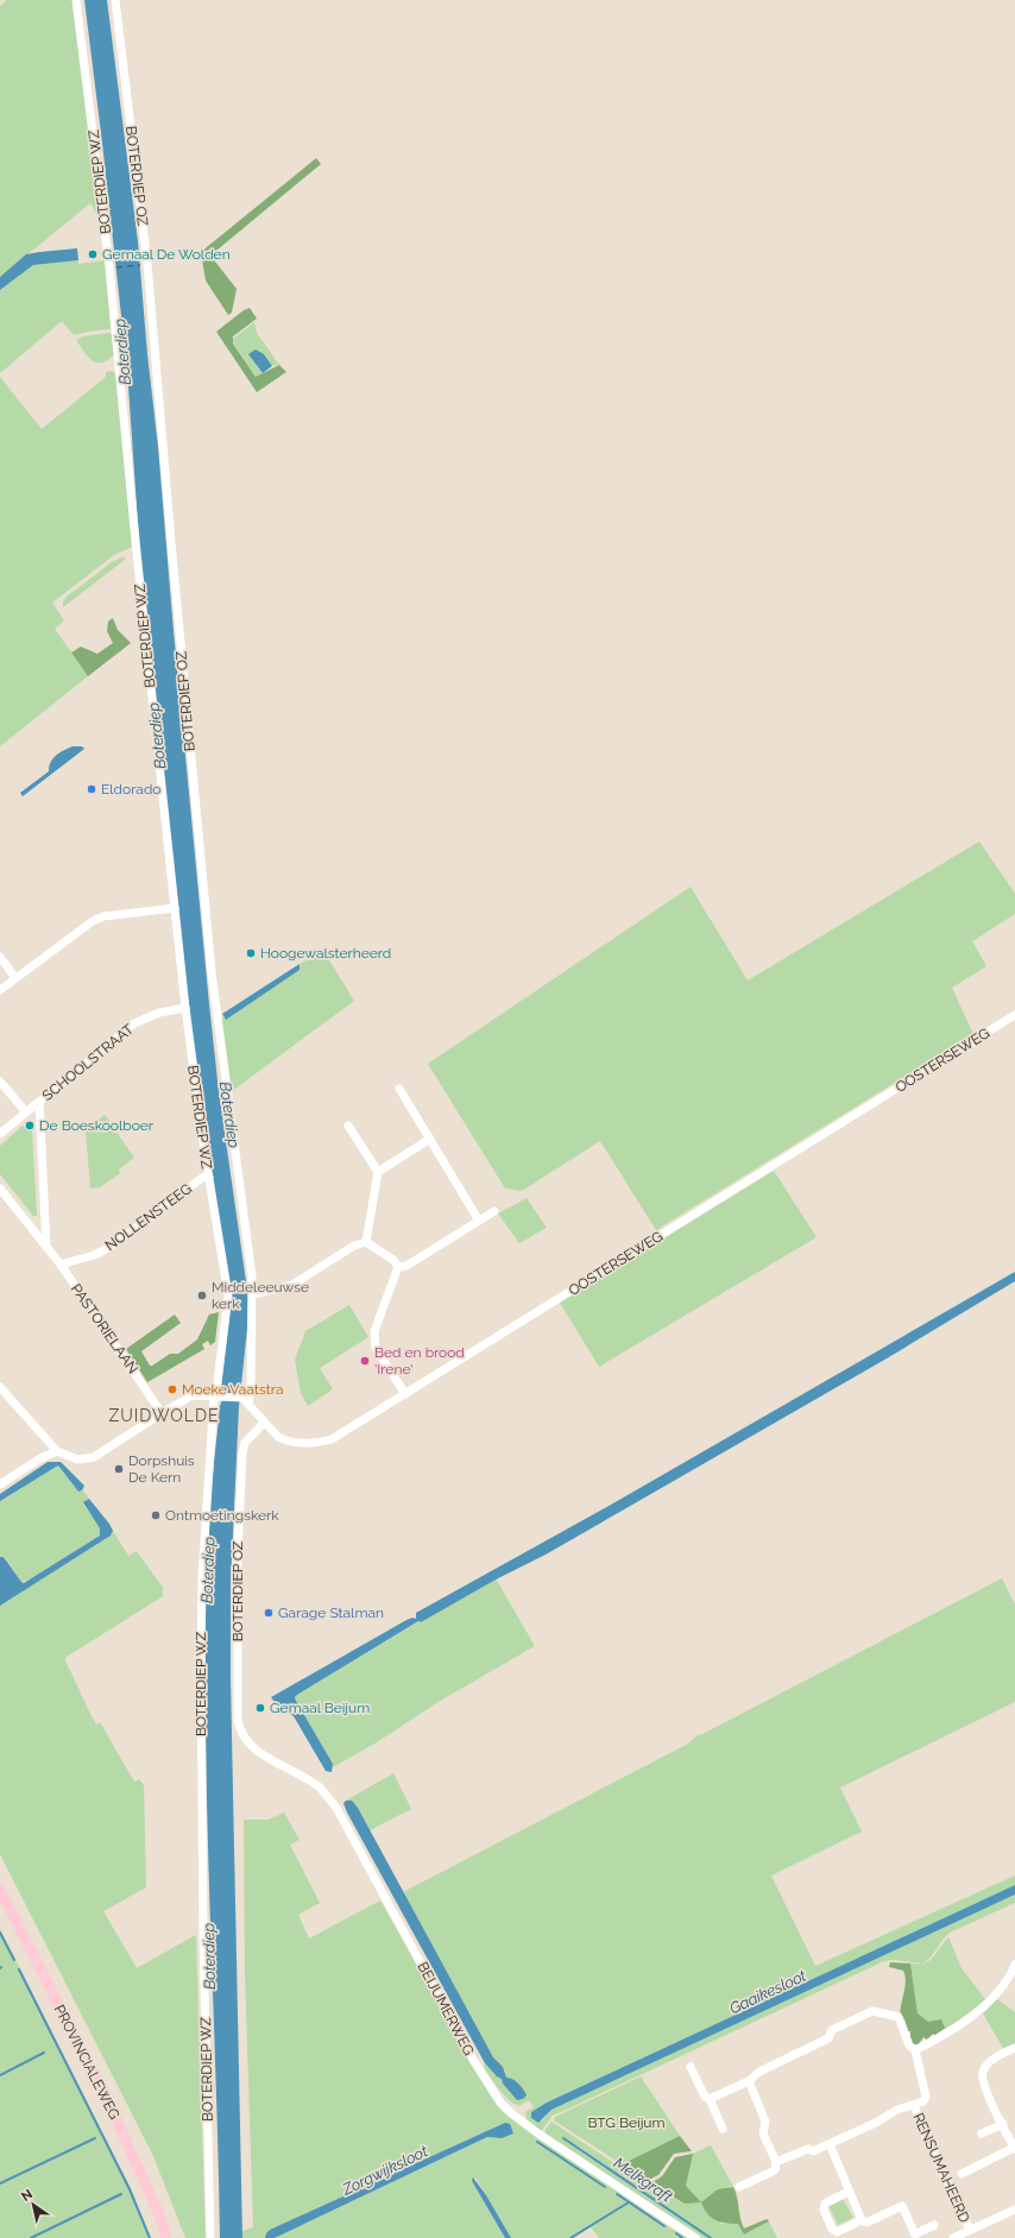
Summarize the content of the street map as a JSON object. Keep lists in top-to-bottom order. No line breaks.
{"streets":{"main road":["PROVINCIALEWEG"],"street":["BOTERDIEP OZ","BOTERDIEP WZ","OOSTERSEWEG","SCHOOLSTRAAT","NOLLENSTEEG","PASTORIELAAN","BEIJUMERWEG","RENSUMAHEERD"]},"crossings":[["BOTERDIEP OZ","OOSTERSEWEG"],["BOTERDIEP OZ","BEIJUMERWEG"],["BOTERDIEP WZ","SCHOOLSTRAAT"],["BOTERDIEP WZ","NOLLENSTEEG"],["NOLLENSTEEG","PASTORIELAAN"]],"districts":["ZUIDWOLDE"],"water":["Boterdiep","Gaaikesloot","Zorgwijksloot","Melkgraft"],"parks":["BTG Beijum"],"places":["Gemaal De Wolden","Eldorado","Hoogewalsterheerd","De Boeskoolboer","Middeleeuwse kerk","Bed en brood 'Irene'","Moeke Vaatstra","Dorpshuis De Kern","Ontmoetingskerk","Garage Stalman","Gemaal Beijum"],"north":"top left"}
